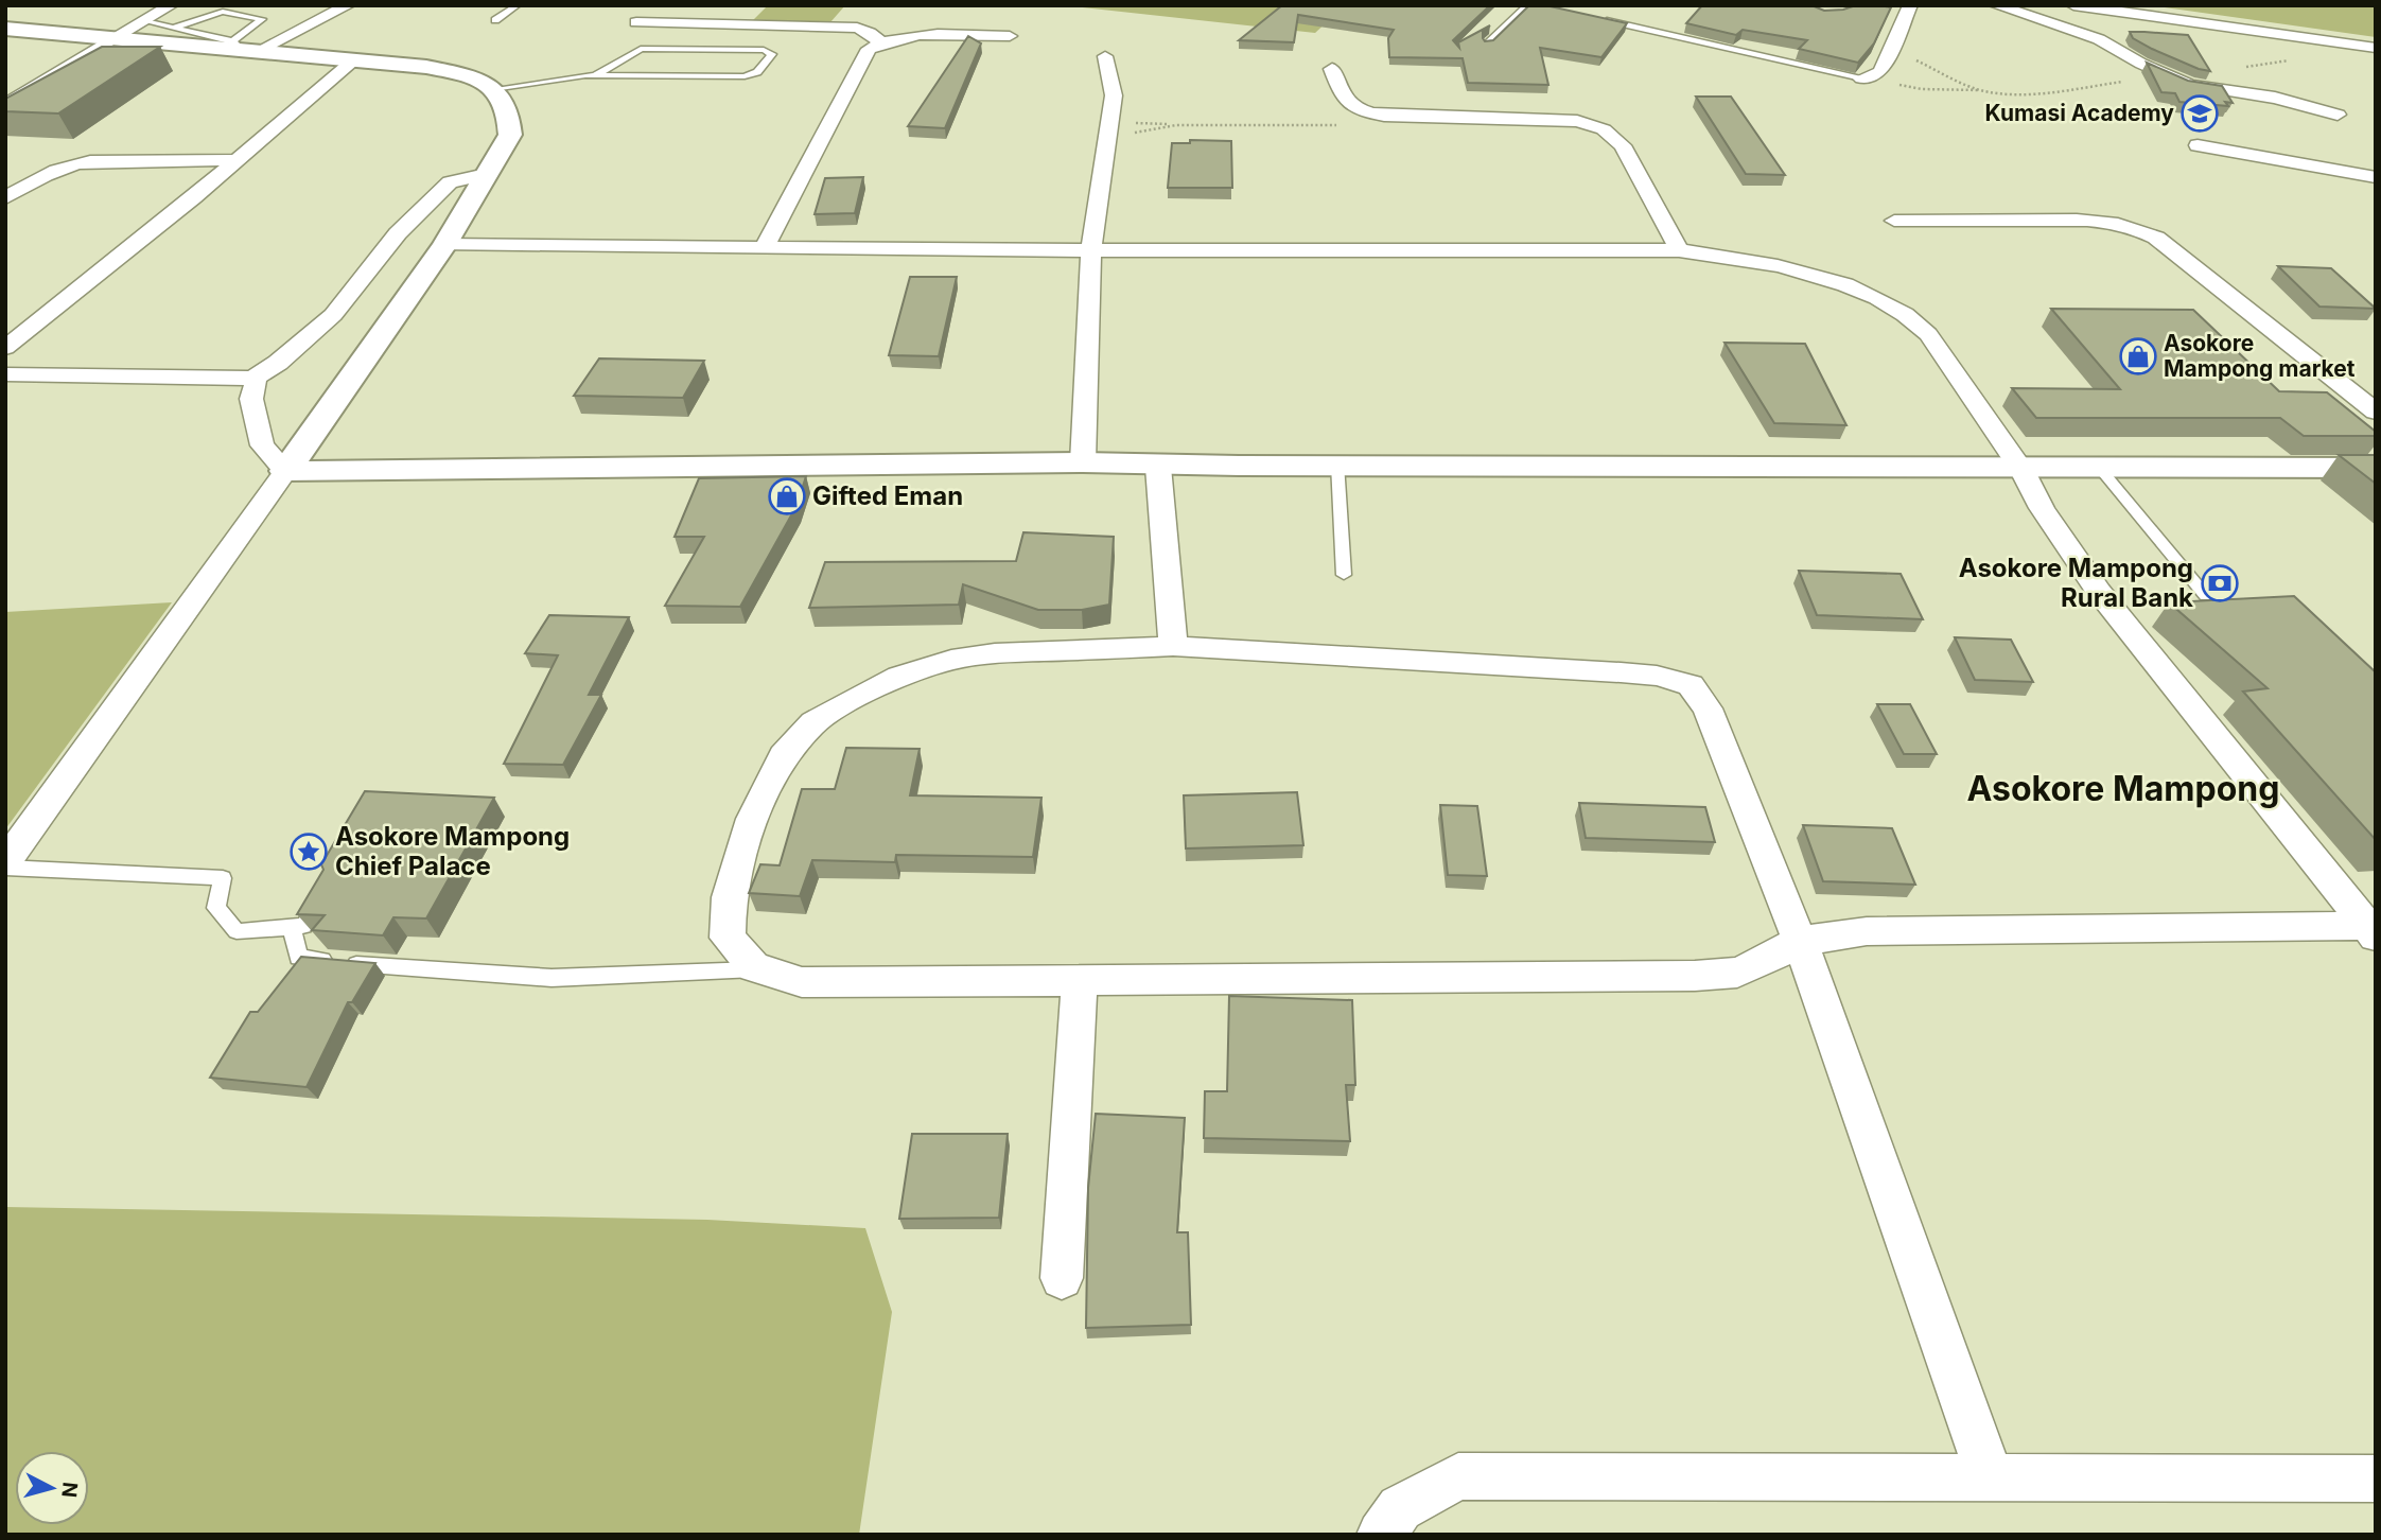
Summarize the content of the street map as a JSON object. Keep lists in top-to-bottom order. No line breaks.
{"districts":["Asokore Mampong"],"places":{"school or university":["Kumasi Academy"],"shop":["Asokore Mampong market","Gifted Eman"],"bank":["Asokore Mampong Rural Bank"],"place":["Asokore Mampong Chief Palace"]},"north":"right"}
